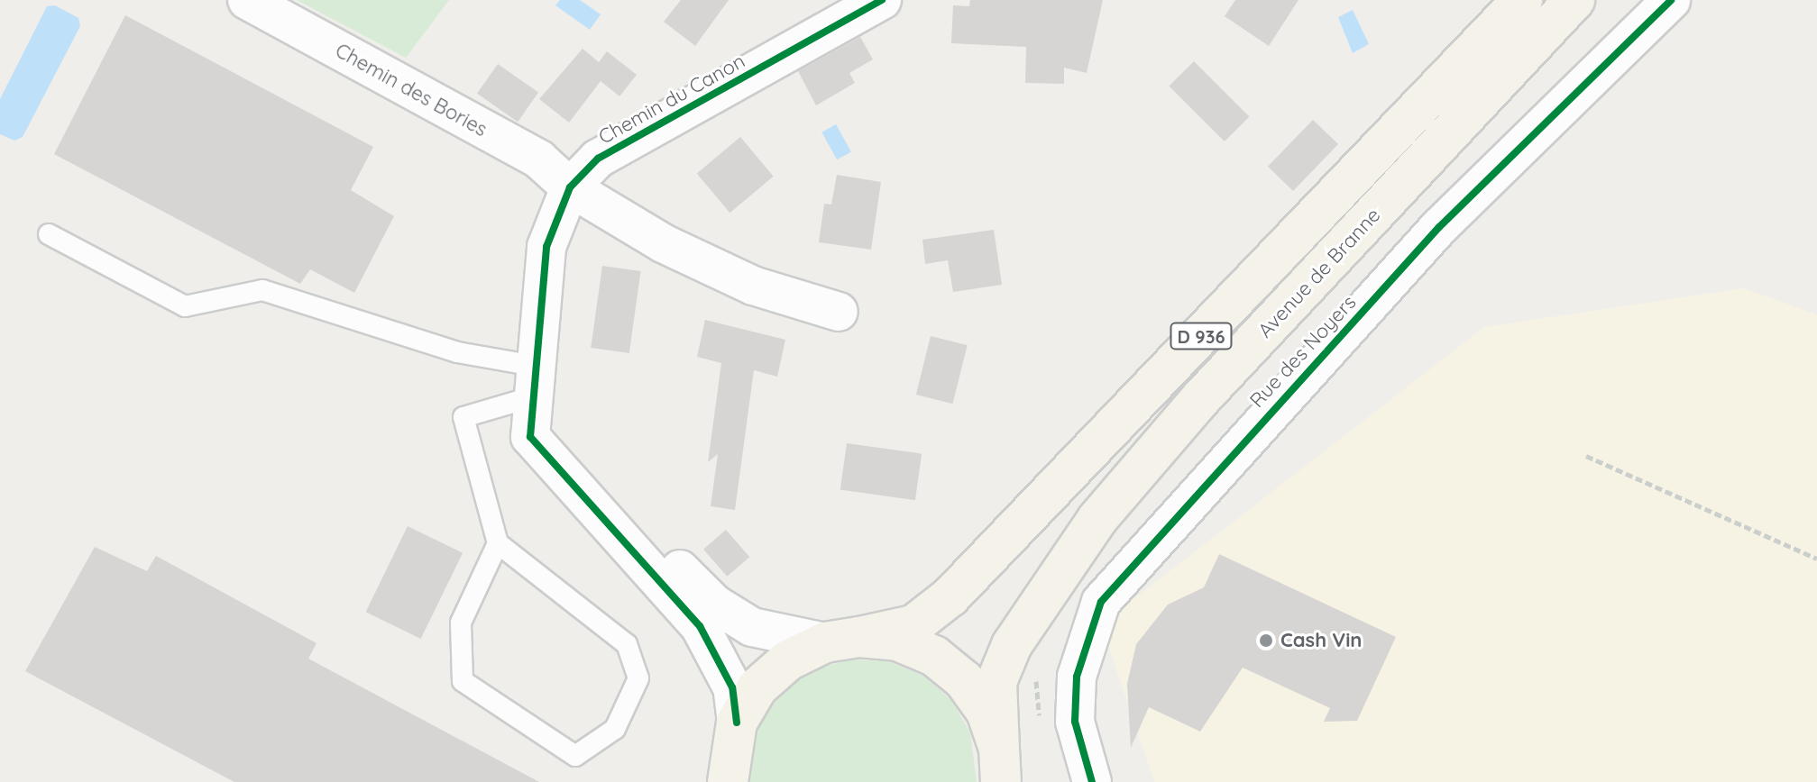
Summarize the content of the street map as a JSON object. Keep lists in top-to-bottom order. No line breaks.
{"streets":{"main road":["Avenue de Branne","D 936"],"street":["Chemin des Bories","Chemin du Canon","Rue des Noyers"]},"crossings":[["Chemin des Bories","Chemin du Canon"],["Chemin du Canon","Avenue de Branne"]],"places":["Cash Vin"]}
